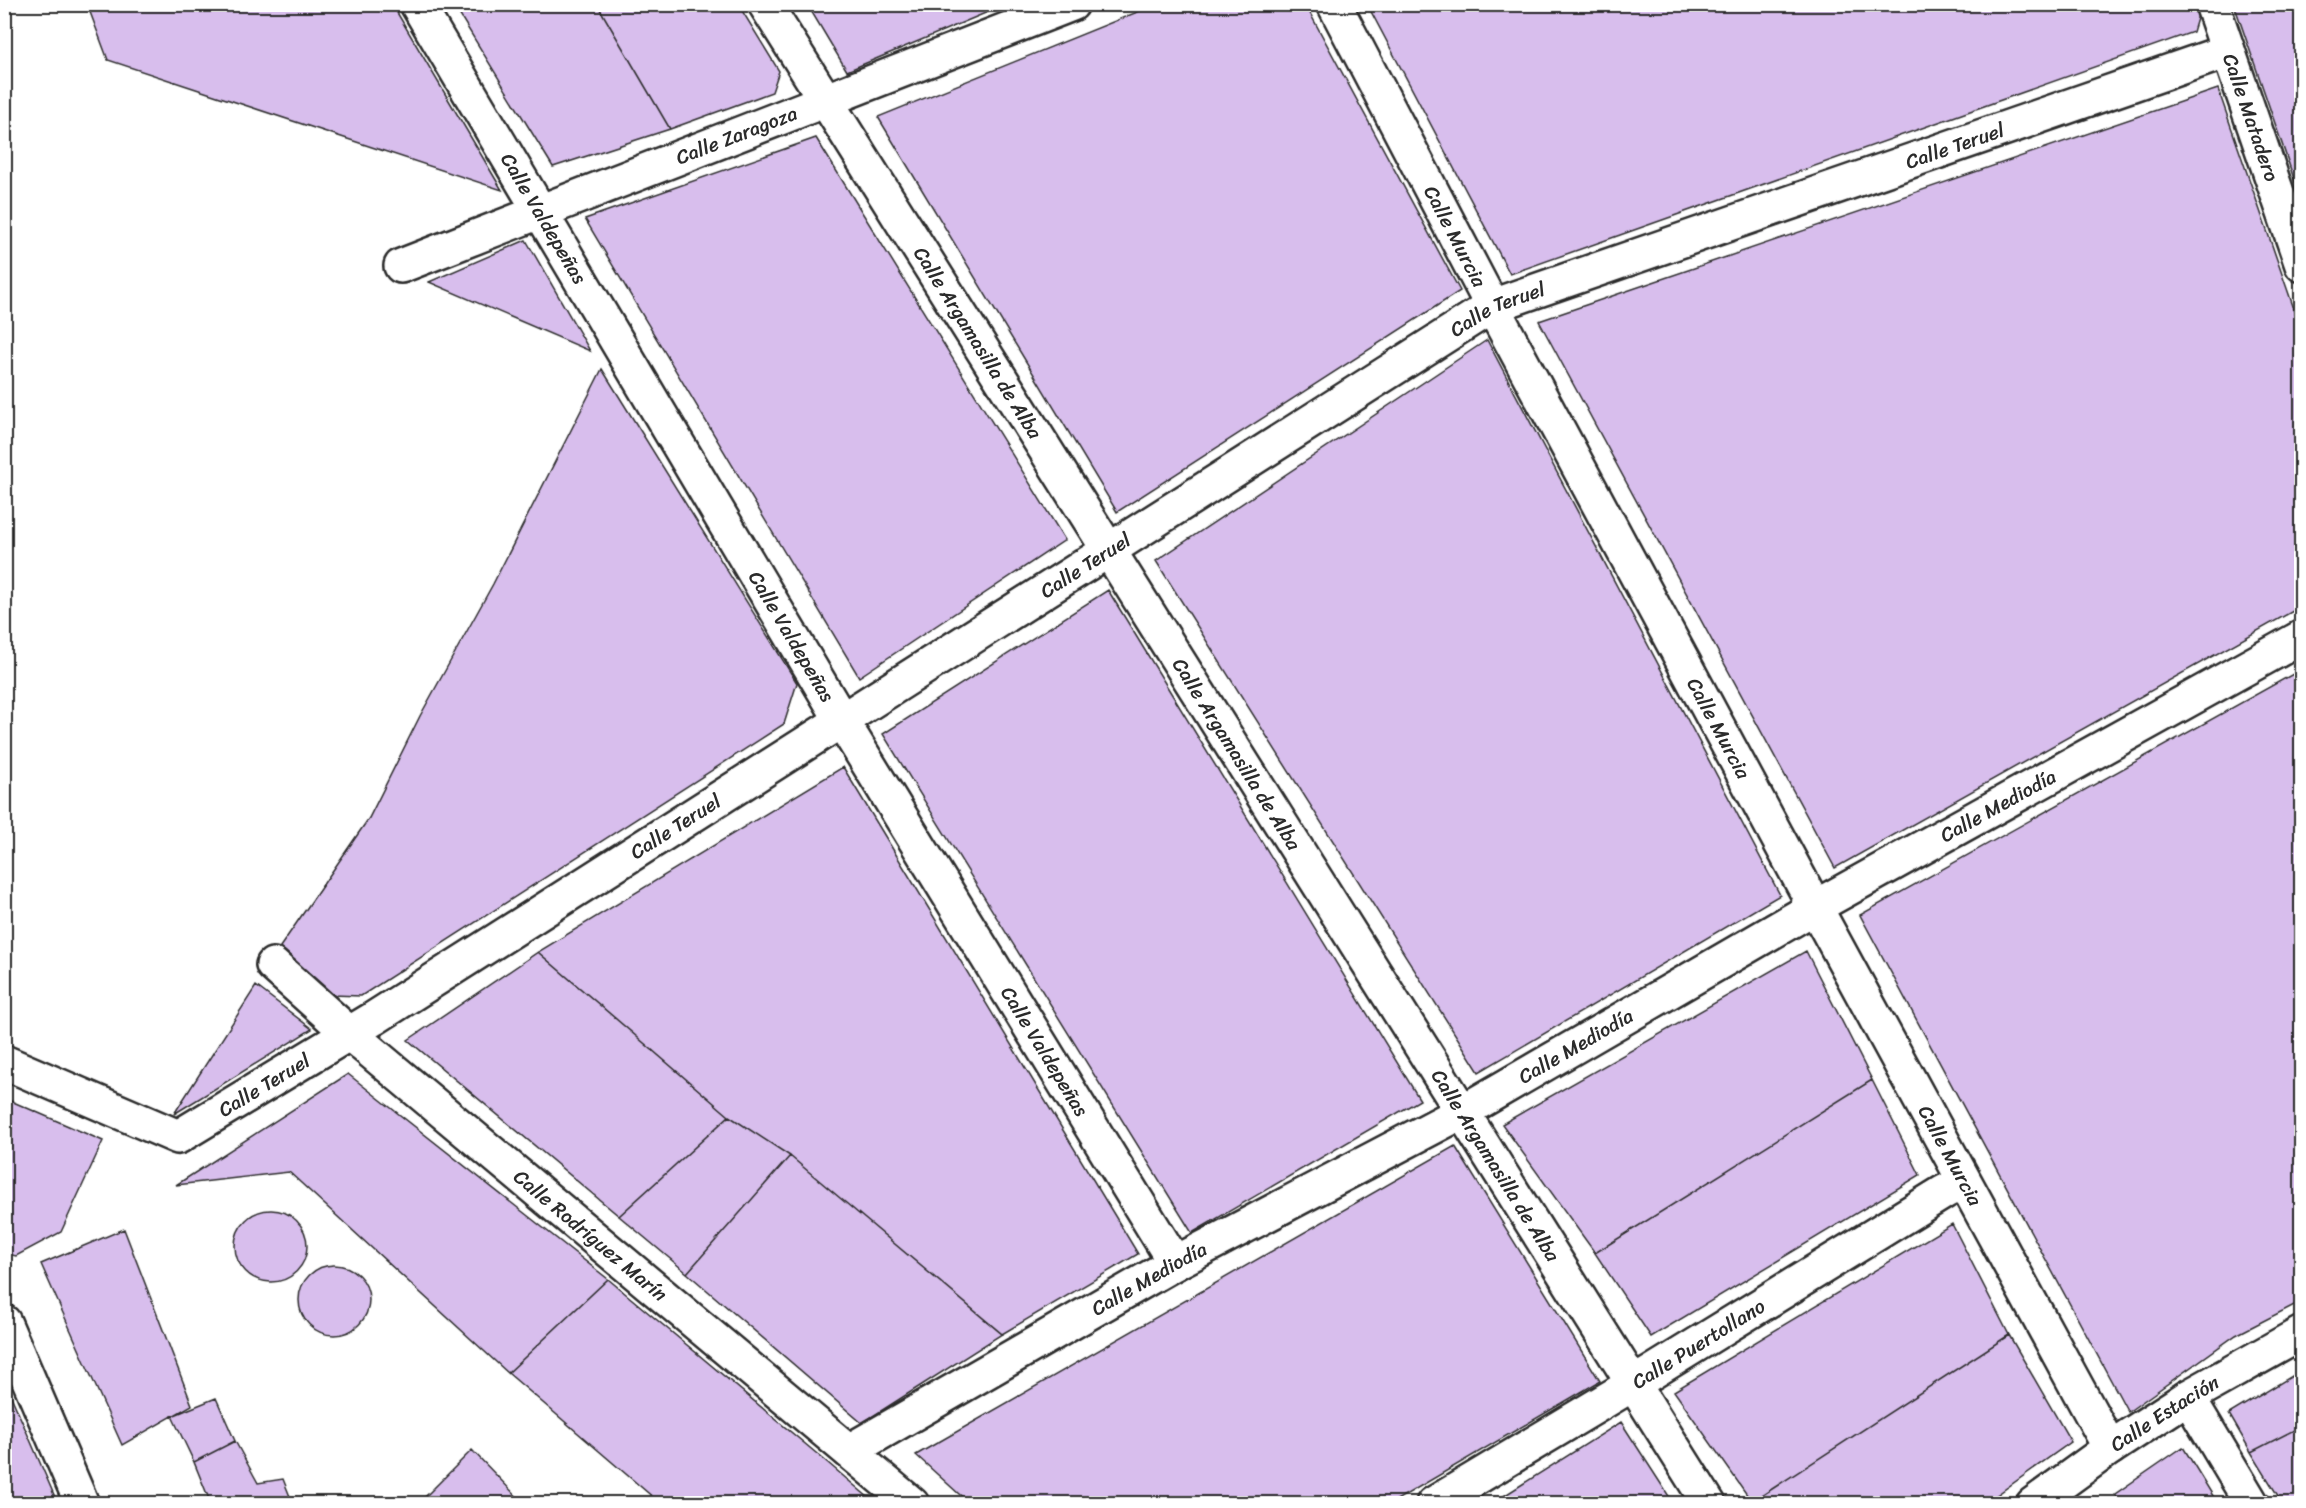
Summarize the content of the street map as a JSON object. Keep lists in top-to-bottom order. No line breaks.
{"streets":{"street":["Calle Matadero","Calle Zaragoza","Calle Teruel","Calle Valdepeñas","Calle Murcia","Calle Argamasilla de Alba","Calle Mediodía","Calle Rodríguez Marín","Calle Puertollano","Calle Estación"]},"crossings":[["Calle Matadero","Calle Teruel"],["Calle Zaragoza","Calle Valdepeñas"],["Calle Zaragoza","Calle Argamasilla de Alba"],["Calle Teruel","Calle Valdepeñas"],["Calle Teruel","Calle Murcia"],["Calle Teruel","Calle Argamasilla de Alba"],["Calle Teruel","Calle Rodríguez Marín"],["Calle Valdepeñas","Calle Mediodía"],["Calle Murcia","Calle Mediodía"],["Calle Murcia","Calle Puertollano"],["Calle Murcia","Calle Estación"],["Calle Argamasilla de Alba","Calle Mediodía"],["Calle Argamasilla de Alba","Calle Puertollano"],["Calle Mediodía","Calle Rodríguez Marín"]]}
